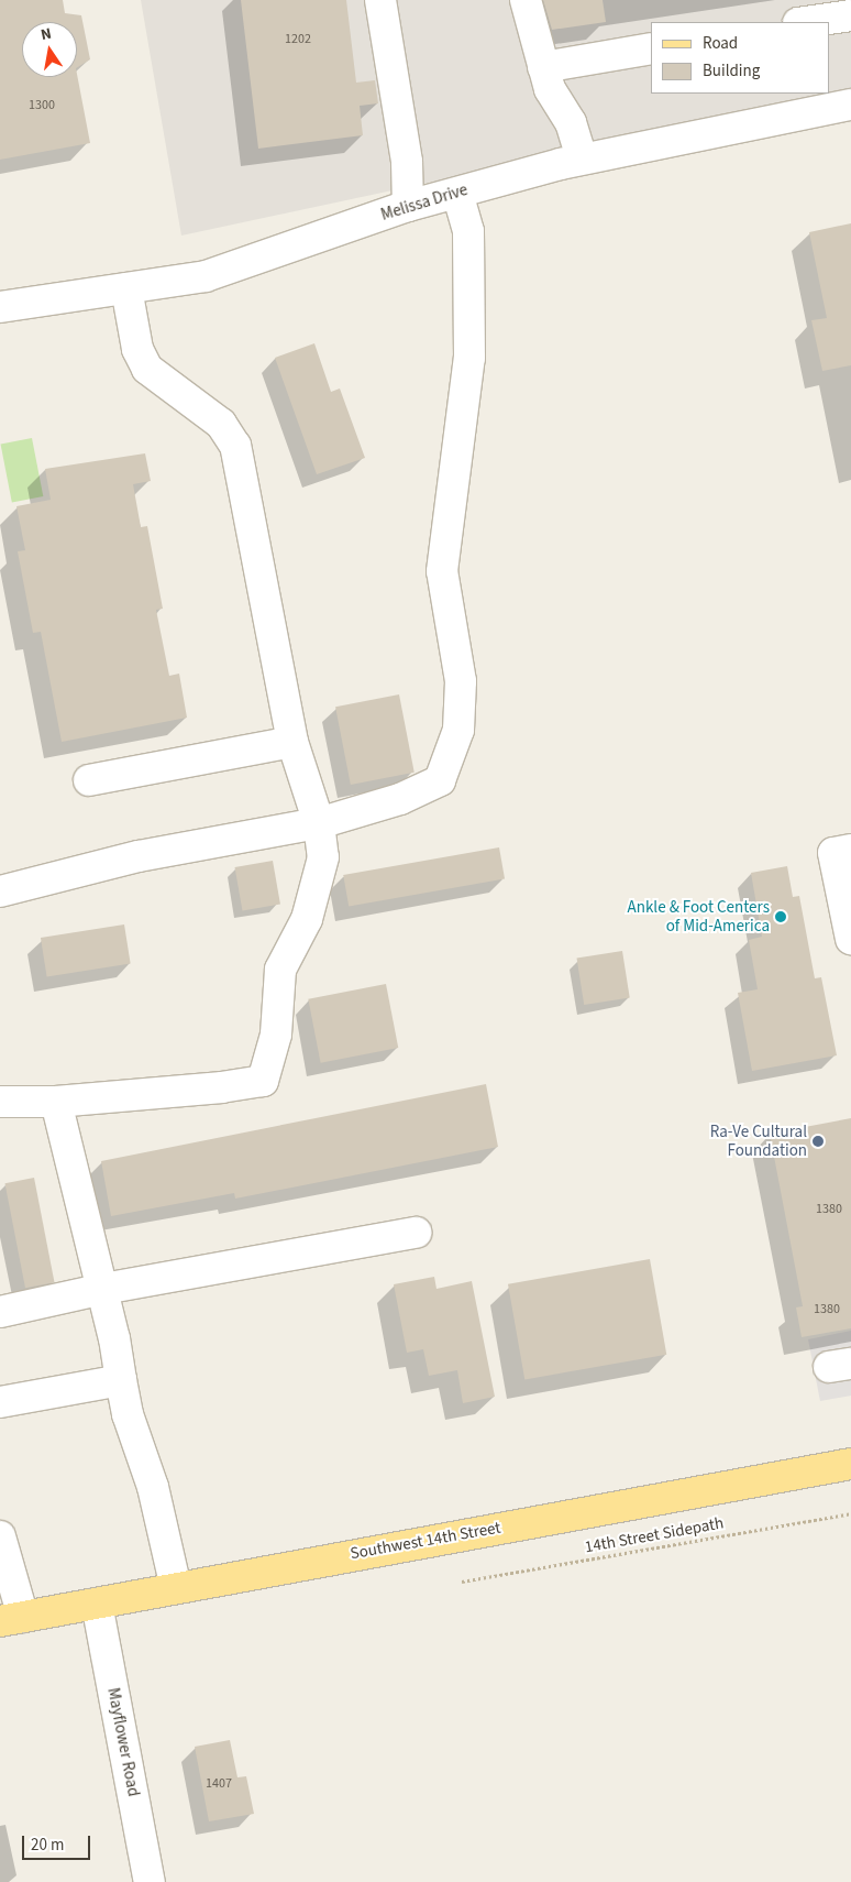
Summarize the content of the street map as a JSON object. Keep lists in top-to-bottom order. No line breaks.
{"streets":{"main road":["Southwest 14th Street"],"street":["Melissa Drive","Mayflower Road"],"path":["14th Street Sidepath"]},"crossings":[["Southwest 14th Street","Mayflower Road"]],"places":["Ankle & Foot Centers of Mid-America","Ra-Ve Cultural Foundation"],"house_numbers":["1202","1300","1380","1380","1407"],"legend":["Road","Building"],"scale_bar":"20 m","north":"top"}
